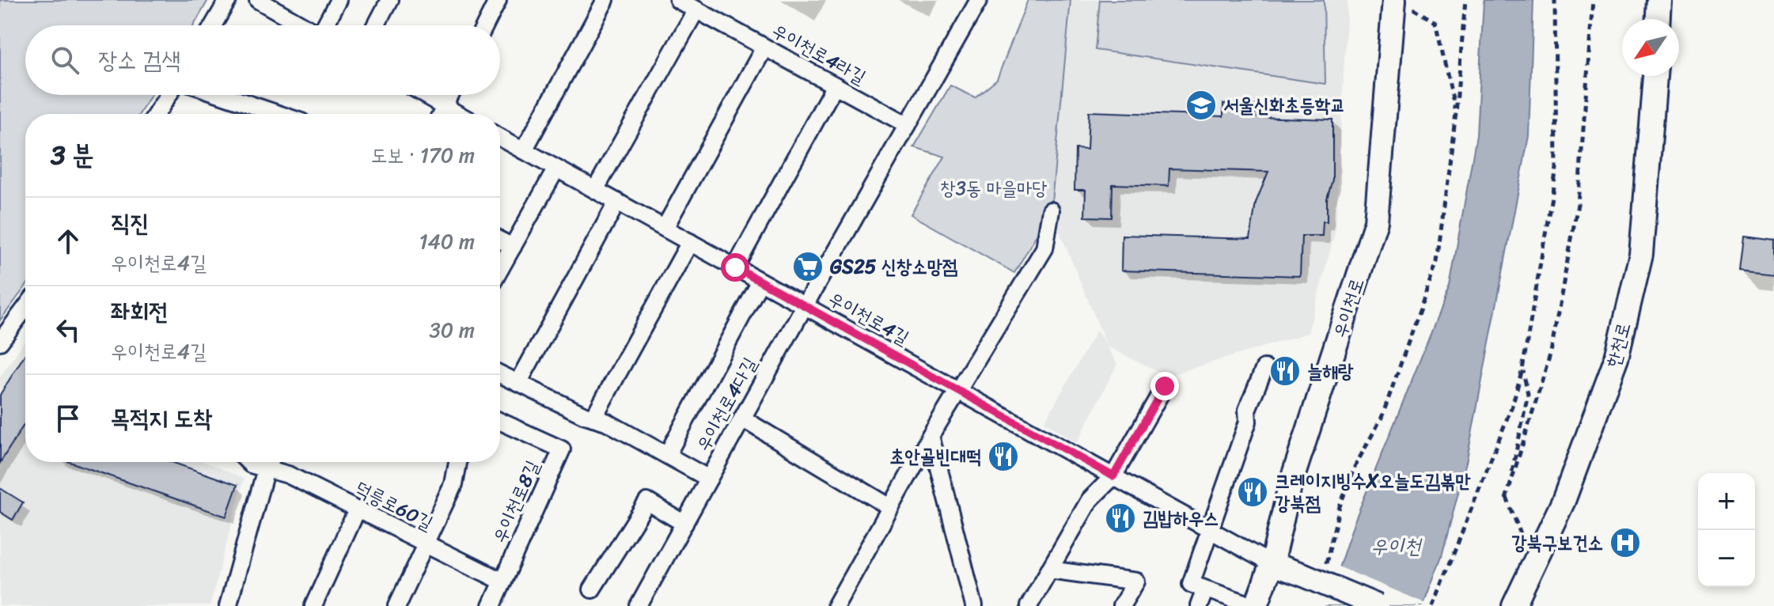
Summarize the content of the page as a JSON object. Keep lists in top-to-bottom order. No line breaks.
{"streets":{"street":["우이천로4라길","우이천로","우이천로4길","한천로","우이천로4다길","우이천로8길","덕릉로60길"]},"crossings":[["우이천로","우이천로4길"],["우이천로4길","우이천로4다길"],["우이천로8길","덕릉로60길"]],"water":["우이천"],"parks":["창3동 마을마당"],"places":{"school or university":["서울신화초등학교"],"supermarket":["GS25 신창소망점"],"restaurant":["늘해랑","초안골빈대떡","크레이지빙수X오늘도김볶만 강북점","김밥하우스"],"hospital":["강북구보건소"]},"north":"bottom left","page":{"search":"장소 검색","heading":["3 분","도보 · 170 m"],"list":[["직진","우이천로4길","140 m"],["좌회전","우이천로4길","30 m"],"목적지 도착"],"map_buttons":["+","−"]}}
